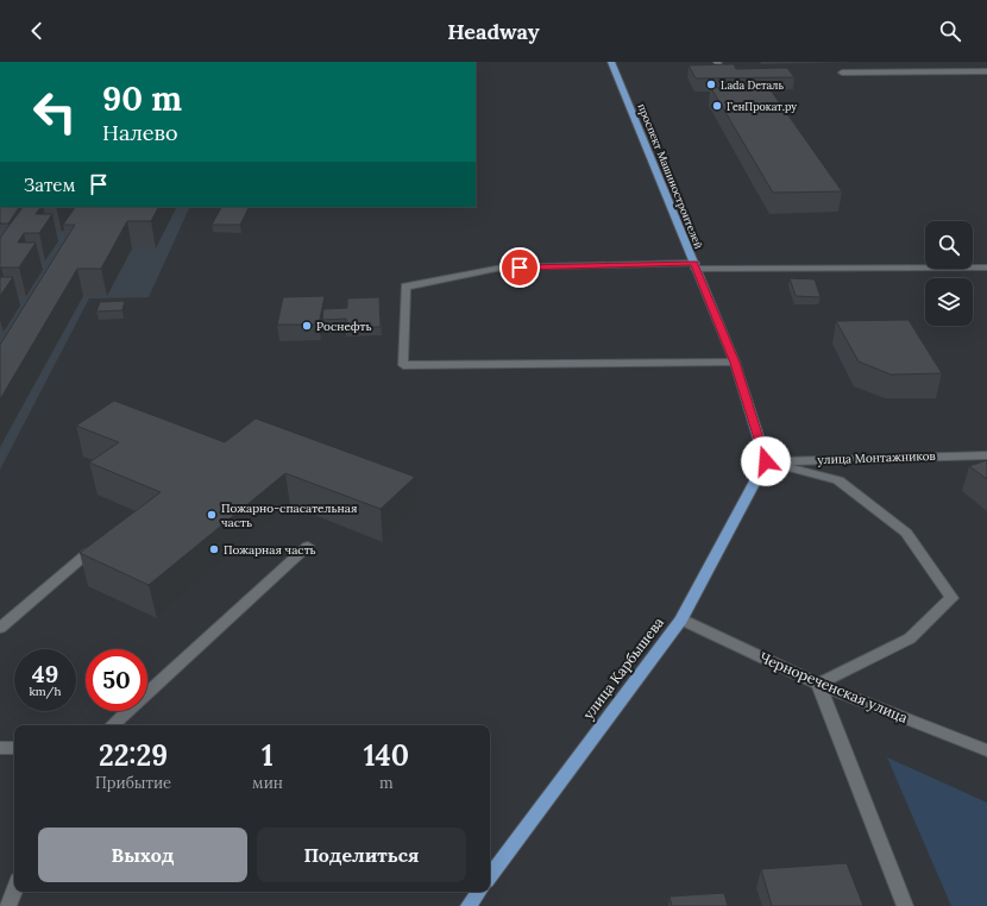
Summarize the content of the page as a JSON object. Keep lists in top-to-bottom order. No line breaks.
{"streets":{"main road":["проспект Машиностроителей","улица Карбышева"],"street":["улица Монтажников","Чернореченская улица"]},"crossings":[["проспект Машиностроителей","улица Монтажников"],["проспект Машиностроителей","улица Карбышева"],["улица Монтажников","улица Карбышева"],["улица Карбышева","Чернореченская улица"]],"places":["Lada Dеталь","ГенПрокат.ру","Роснефть","Пожарно-спасательная часть","Пожарная часть"],"page":{"header":"Headway","turn":["90 m","Налево"],"then":"Затем","speed":"49 km/h","limit":"50","eta":["22:29","Прибытие","1","мин","140","m"],"buttons":["Выход","Поделиться"]}}
